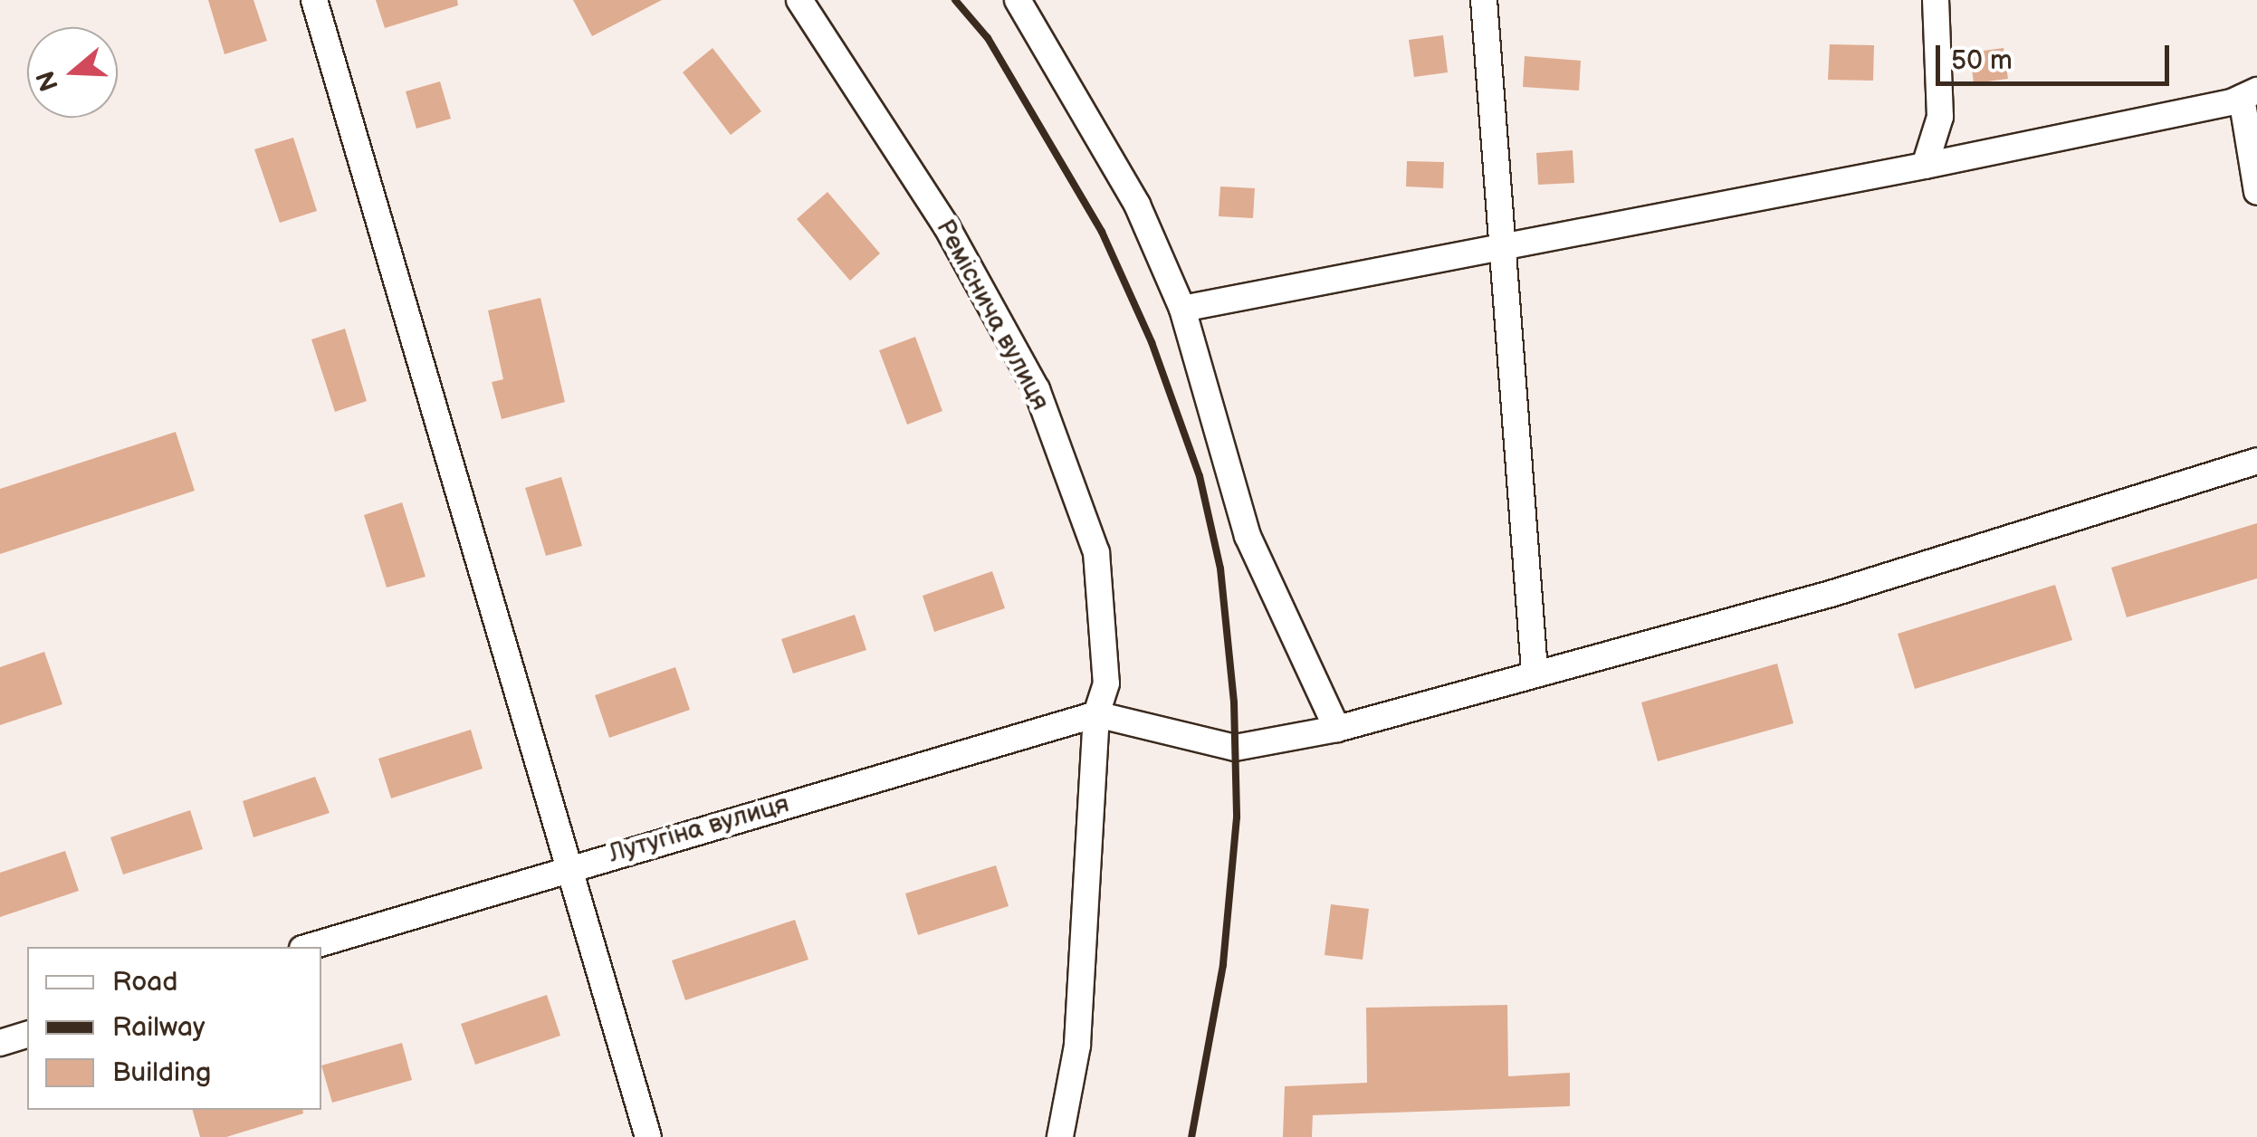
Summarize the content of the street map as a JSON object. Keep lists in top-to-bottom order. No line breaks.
{"streets":{"street":["Реміснича вулиця","Лутугіна вулиця"]},"crossings":[["Реміснича вулиця","Лутугіна вулиця"]],"legend":["Road","Railway","Building"],"scale_bar":"50 m","north":"left"}
